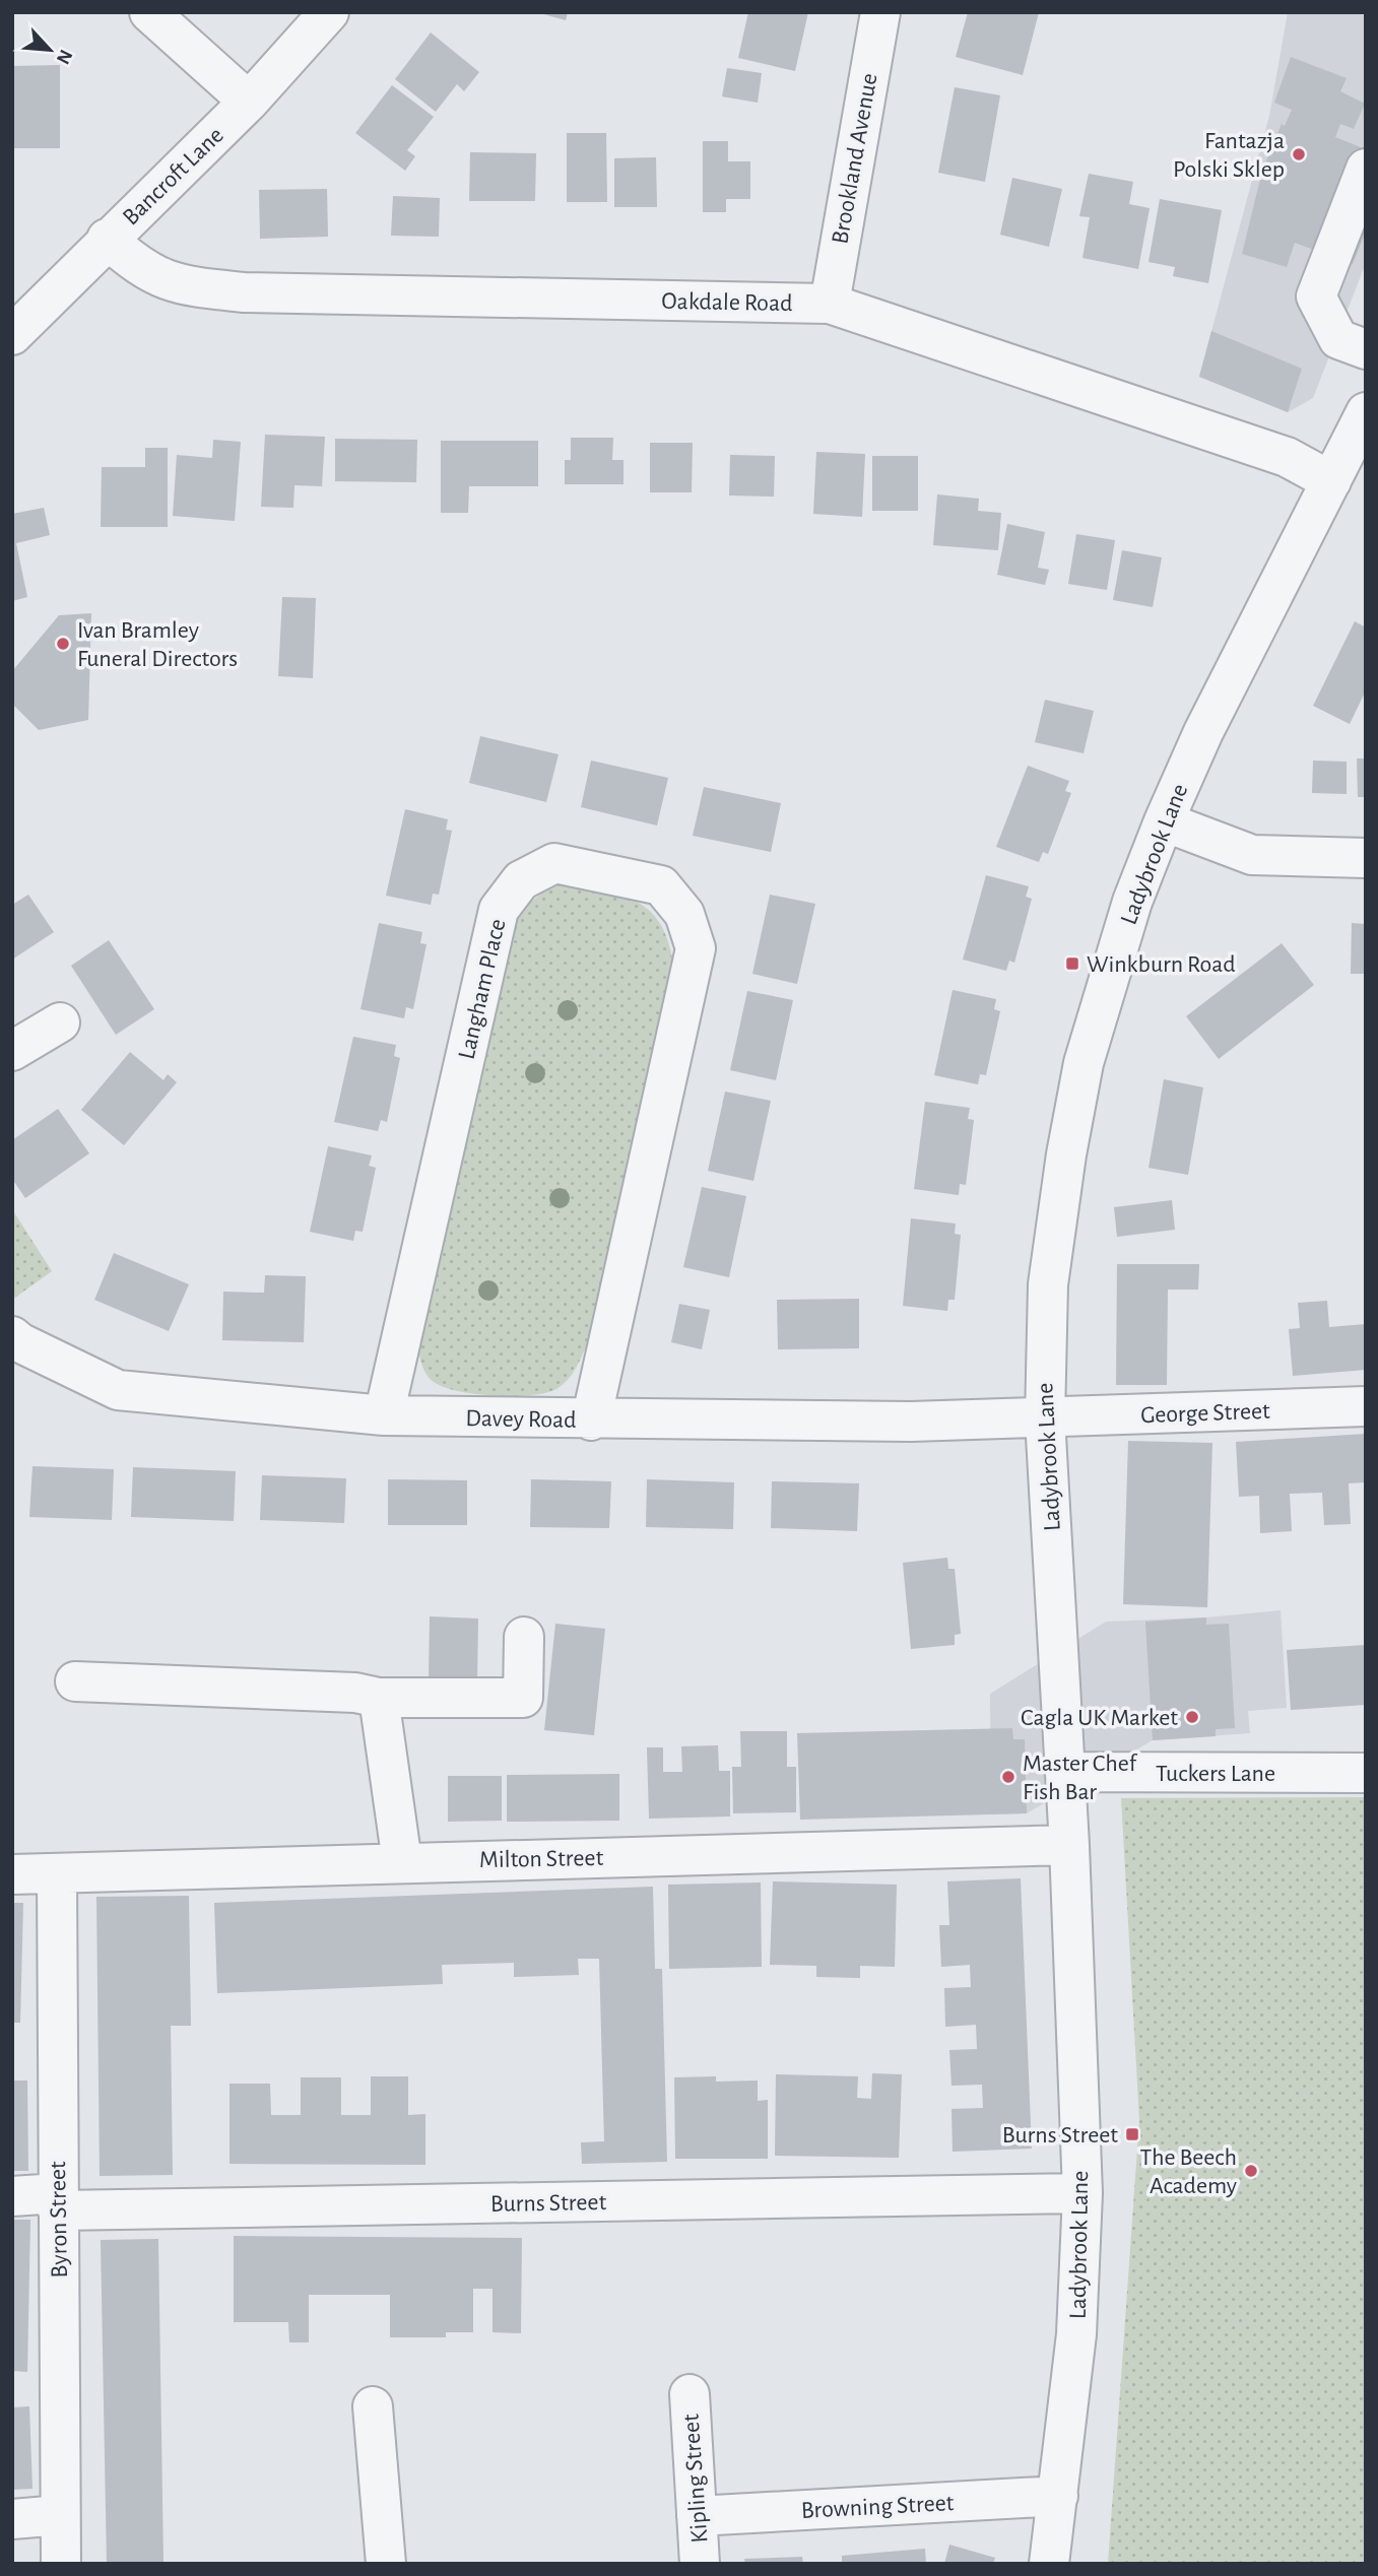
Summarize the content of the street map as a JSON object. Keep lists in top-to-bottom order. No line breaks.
{"streets":{"street":["Brookland Avenue","Bancroft Lane","Oakdale Road","Ladybrook Lane","Langham Place","George Street","Davey Road","Tuckers Lane","Milton Street","Burns Street","Byron Street","Kipling Street","Browning Street"]},"crossings":[["Brookland Avenue","Oakdale Road"],["Bancroft Lane","Oakdale Road"],["Oakdale Road","Ladybrook Lane"],["Ladybrook Lane","George Street"],["Ladybrook Lane","Davey Road"],["Ladybrook Lane","Tuckers Lane"],["Ladybrook Lane","Milton Street"],["Ladybrook Lane","Burns Street"],["Ladybrook Lane","Browning Street"],["Langham Place","Davey Road"],["George Street","Davey Road"],["Milton Street","Byron Street"],["Burns Street","Byron Street"],["Kipling Street","Browning Street"]],"places":{"other":["Fantazja Polski Sklep","Ivan Bramley Funeral Directors","Cagla UK Market","Master Chef Fish Bar","The Beech Academy"],"transit":["Winkburn Road","Burns Street"]},"north":"bottom right"}
